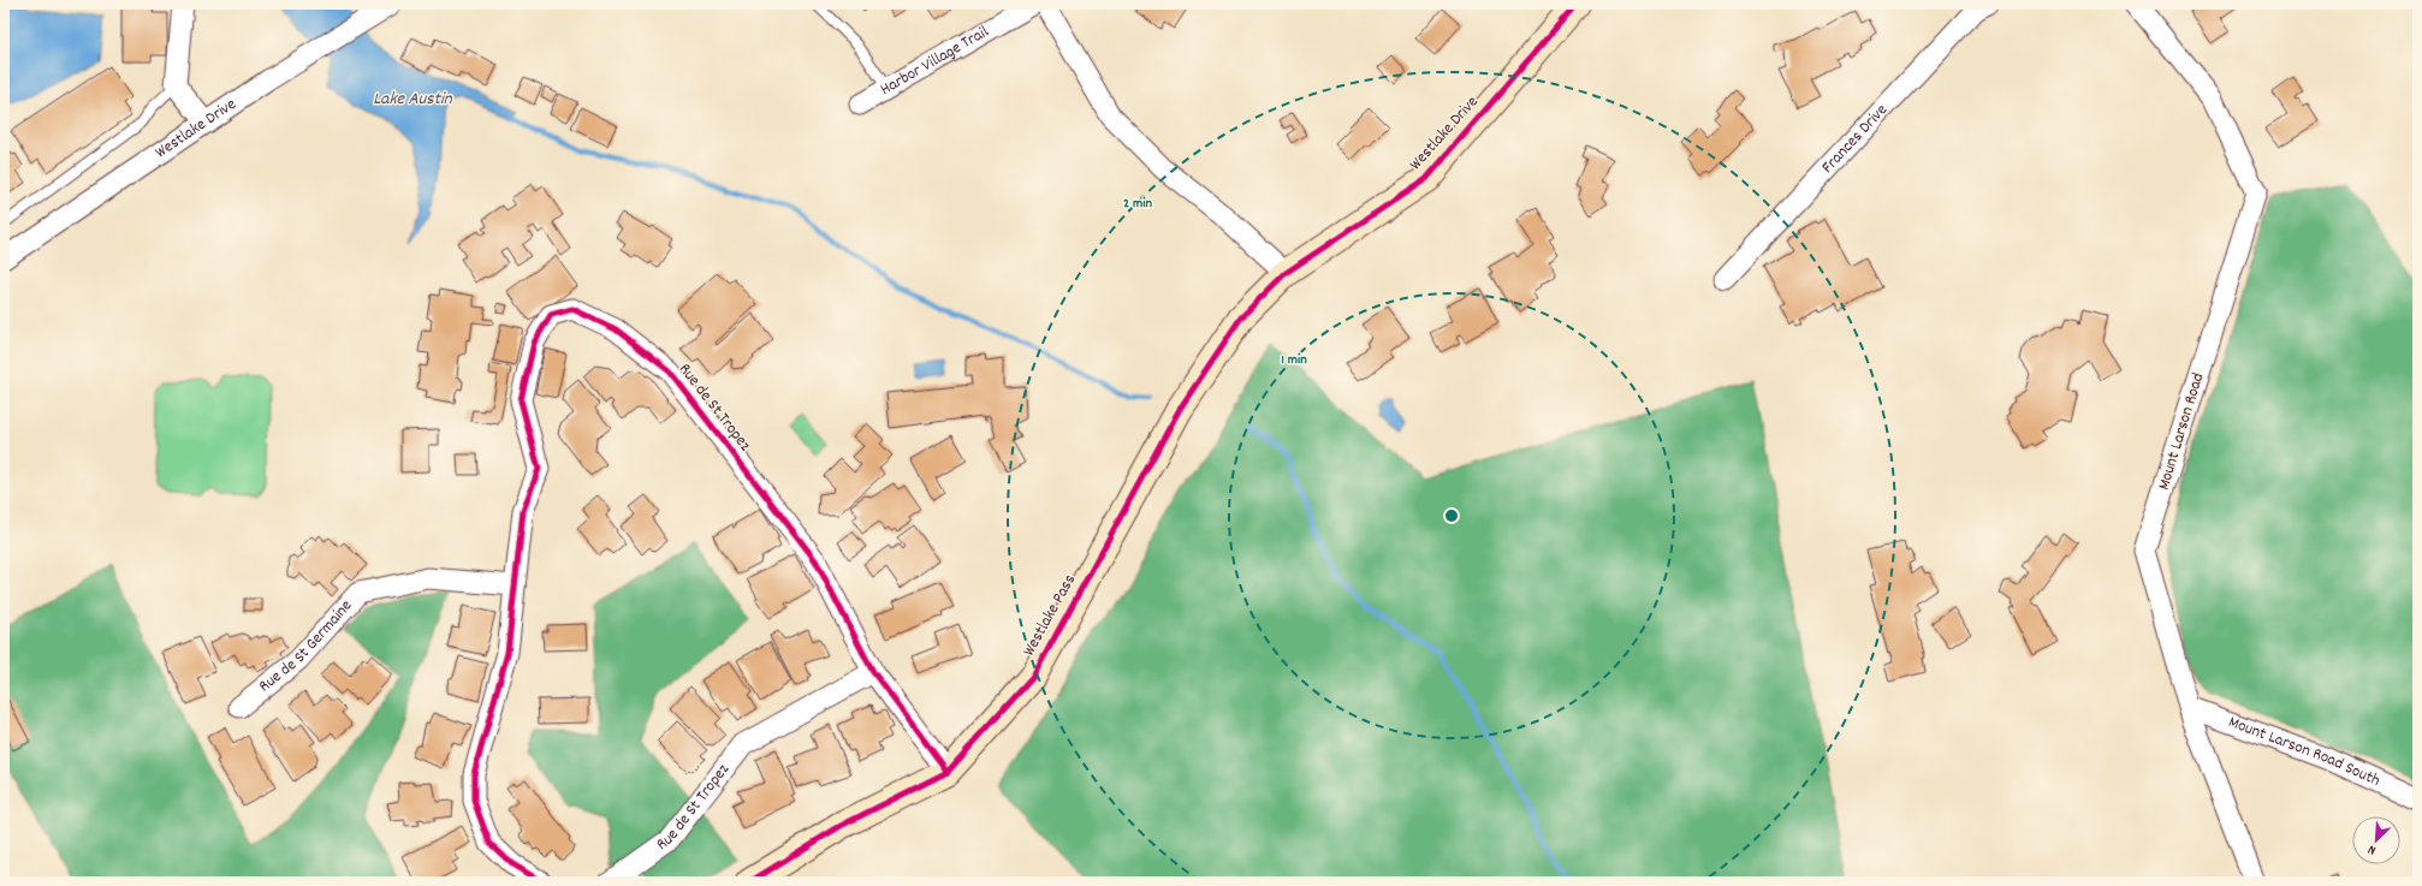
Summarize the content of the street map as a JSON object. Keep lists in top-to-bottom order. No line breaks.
{"streets":{"street":["Harbor Village Trail","Westlake Drive","Frances Drive","Rue de St Tropez","Mount Larson Road","Westlake Pass","Rue de St Germaine","Mount Larson Road South"]},"crossings":[["Westlake Drive","Westlake Pass"],["Rue de St Tropez","Westlake Pass"],["Rue de St Tropez","Rue de St Germaine"],["Mount Larson Road","Mount Larson Road South"]],"water":["Lake Austin"],"north":"bottom left","rings":["2 min","1 min"]}
